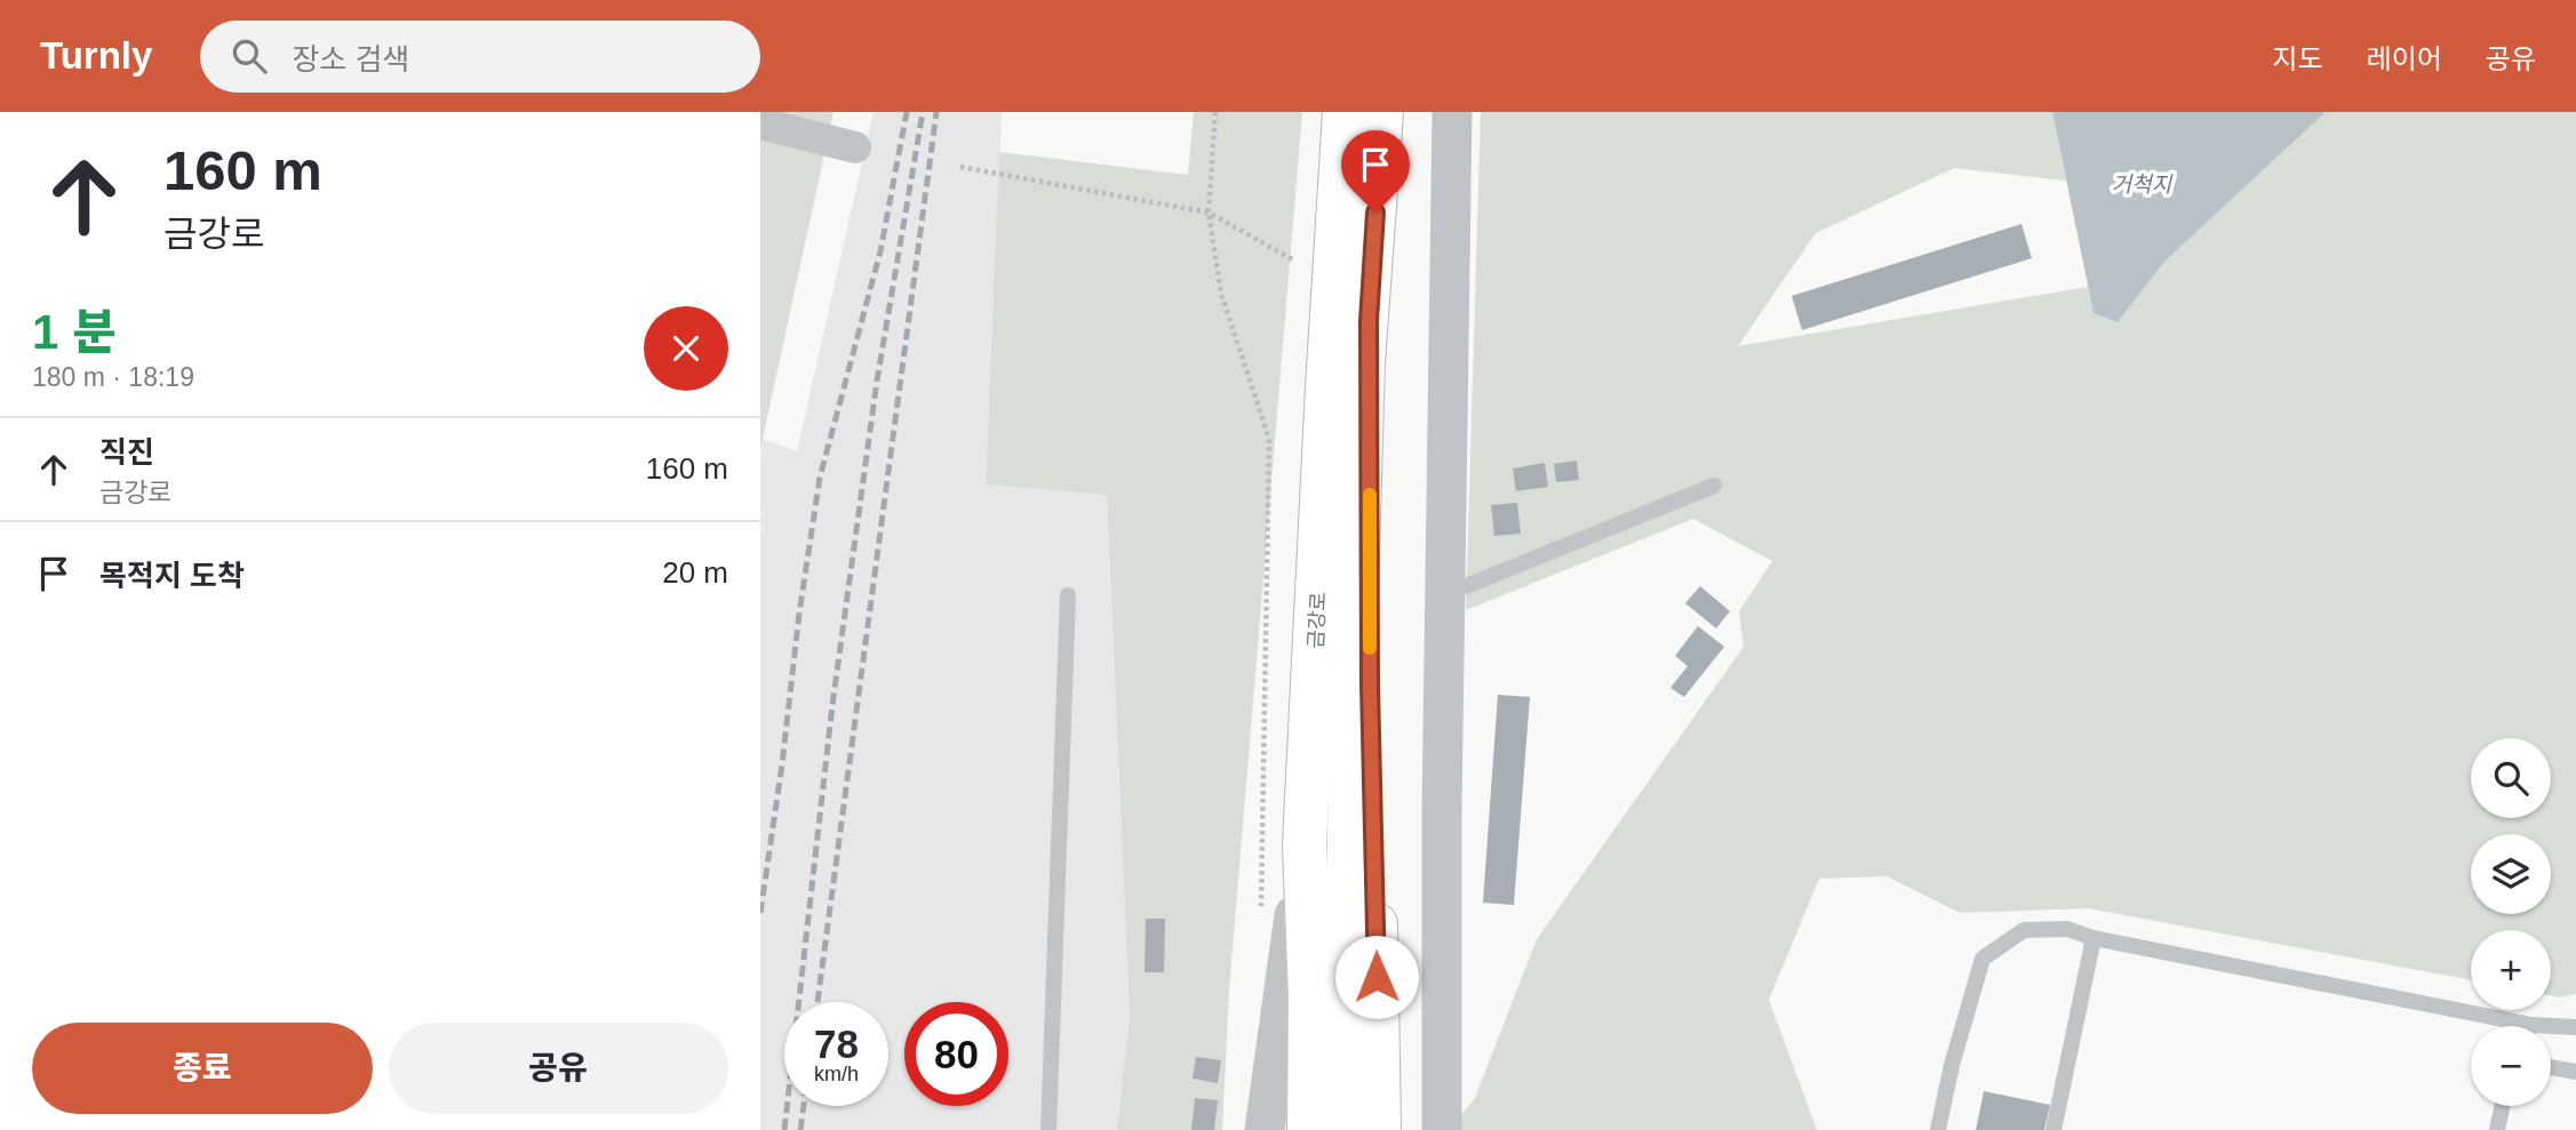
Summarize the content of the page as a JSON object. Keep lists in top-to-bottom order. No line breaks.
{"streets":{"highway":["금강로"]},"water":["거척지"],"page":{"header":"Turnly","search":"장소 검색","nav":["지도","레이어","공유"],"turn":["160 m","금강로"],"heading":["1 분","180 m · 18:19"],"list":[{"name":"직진","note":"금강로","value":"160 m"},{"name":"목적지 도착","value":"20 m"}],"map_buttons":["+","−"],"speed":"78 km/h","limit":"80","buttons":["종료","공유"]}}
